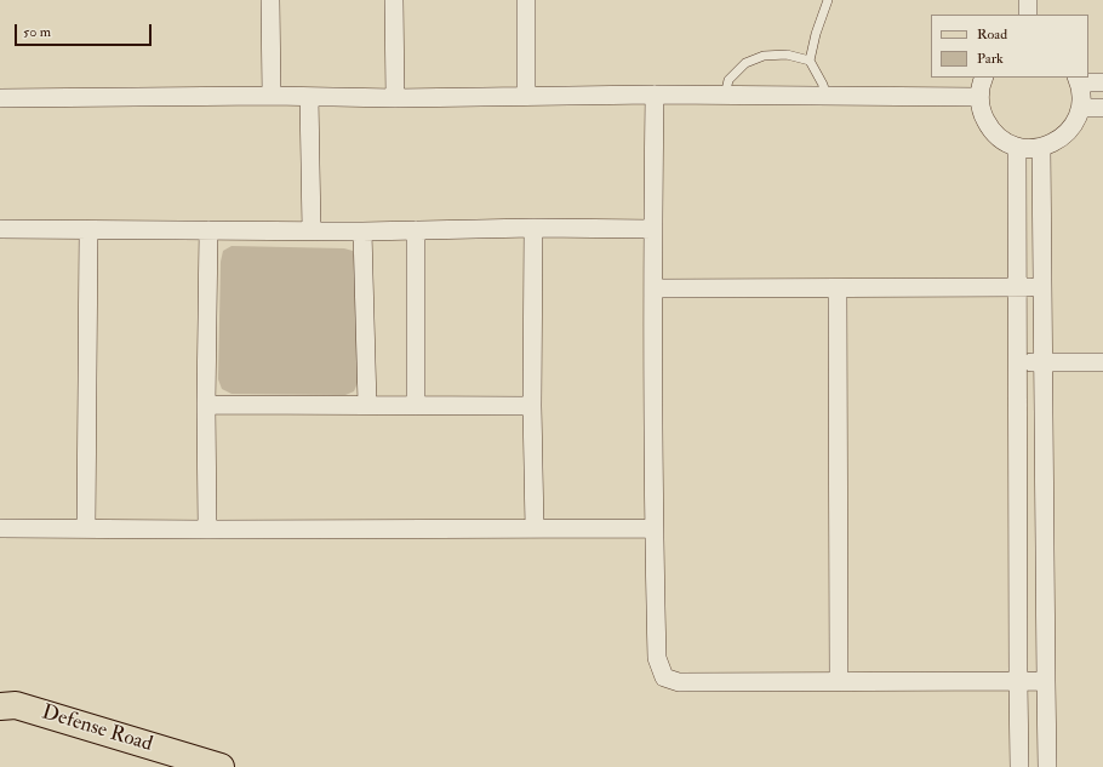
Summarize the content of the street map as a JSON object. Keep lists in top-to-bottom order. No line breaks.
{"streets":{"main road":["Defense Road"]},"legend":["Road","Park"],"scale_bar":"50 m"}
